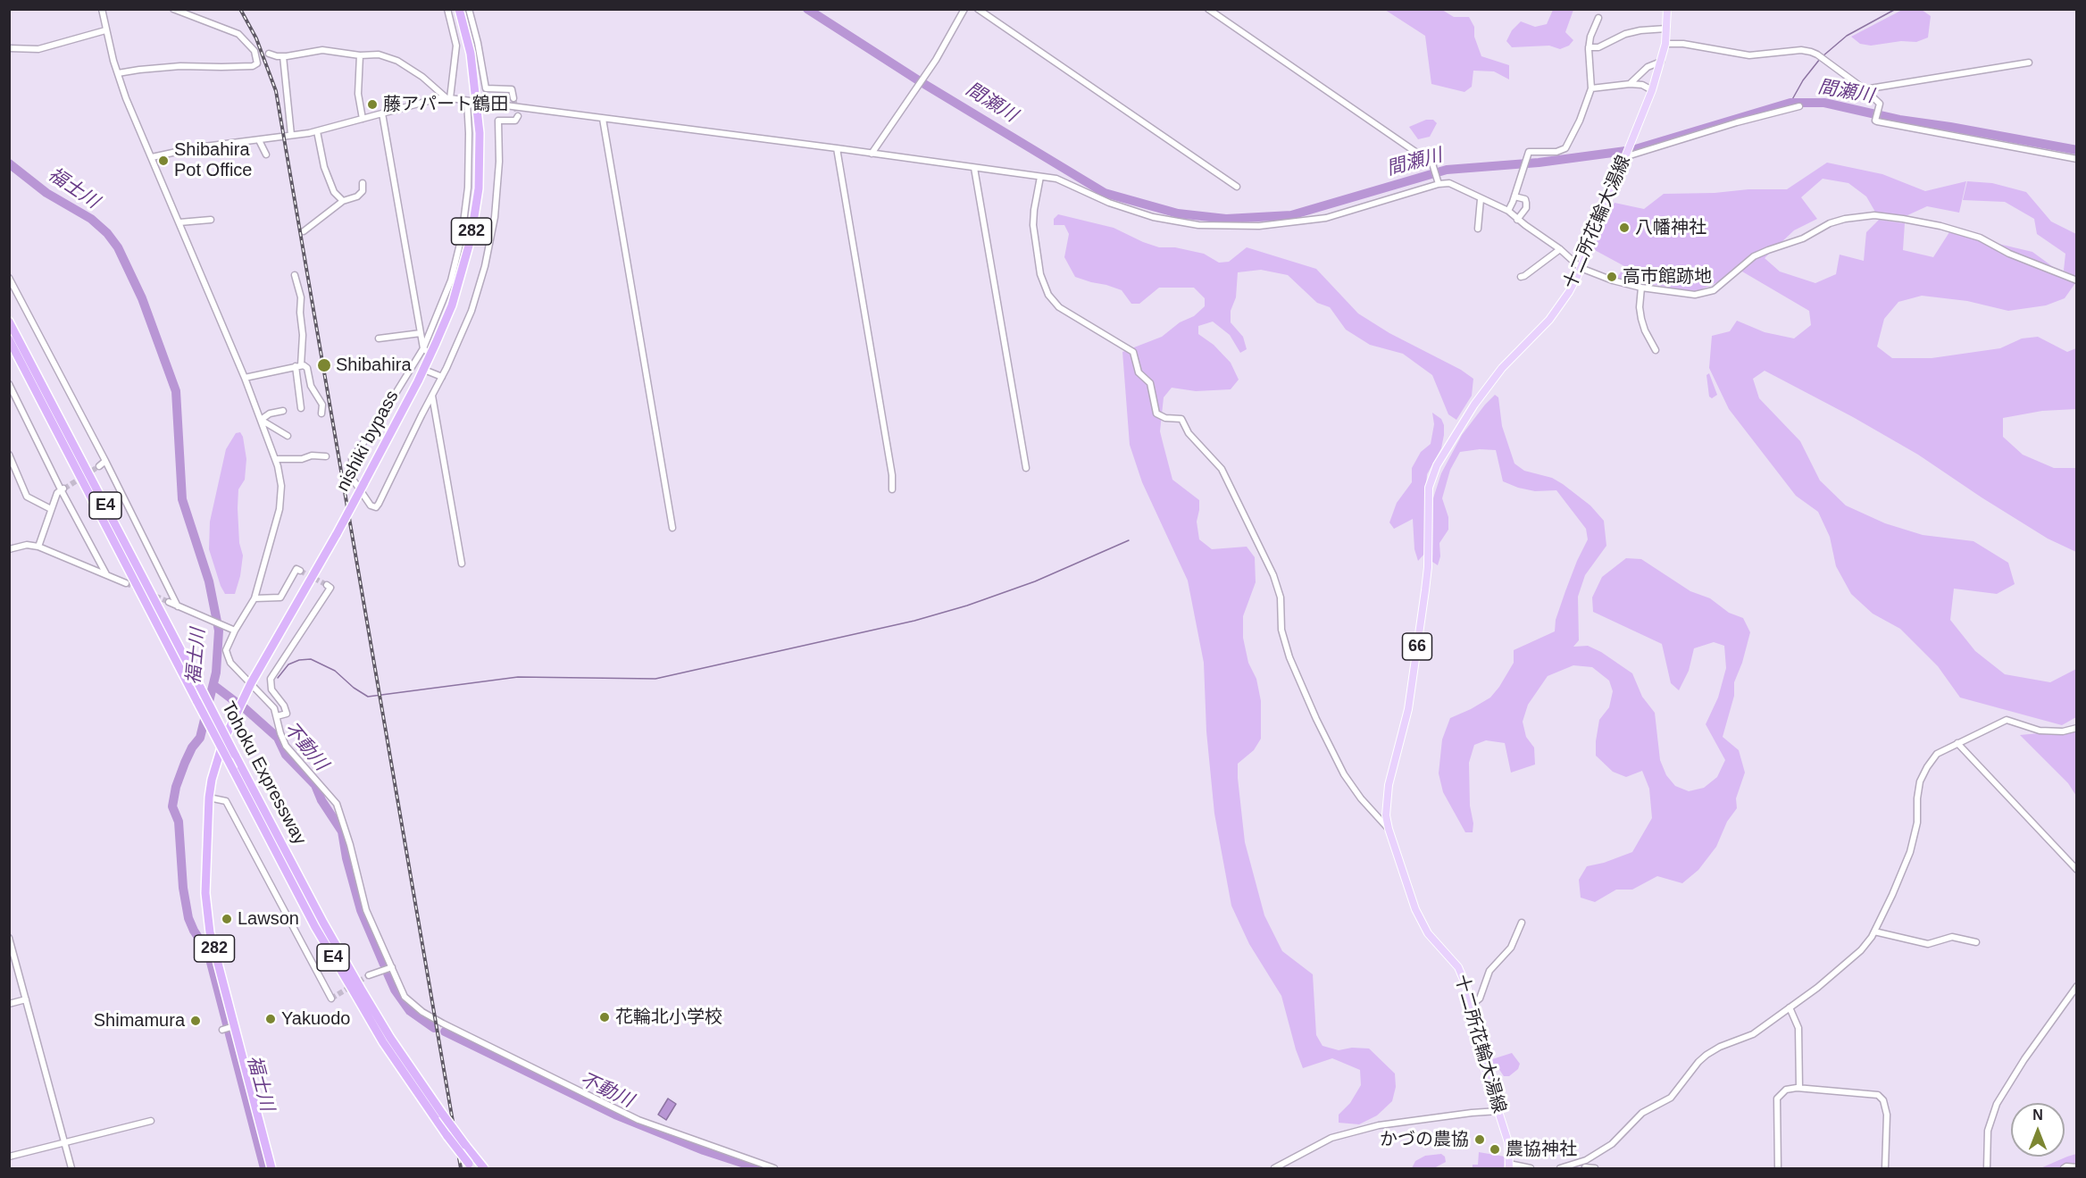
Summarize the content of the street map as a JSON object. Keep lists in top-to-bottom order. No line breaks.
{"streets":{"highway":["282","nishiki bypass","E4","Tohoku Expressway"],"main road":["十二所花輪大湯線","66"]},"crossings":[["282","nishiki bypass"]],"water":["間瀬川","福士川","不動川"],"places":["藤アパート鶴田","Shibahira Pot Office","八幡神社","高市館跡地","Shibahira","Lawson","花輪北小学校","Yakuodo","Shimamura","かづの農協","農協神社"],"north":"top"}
